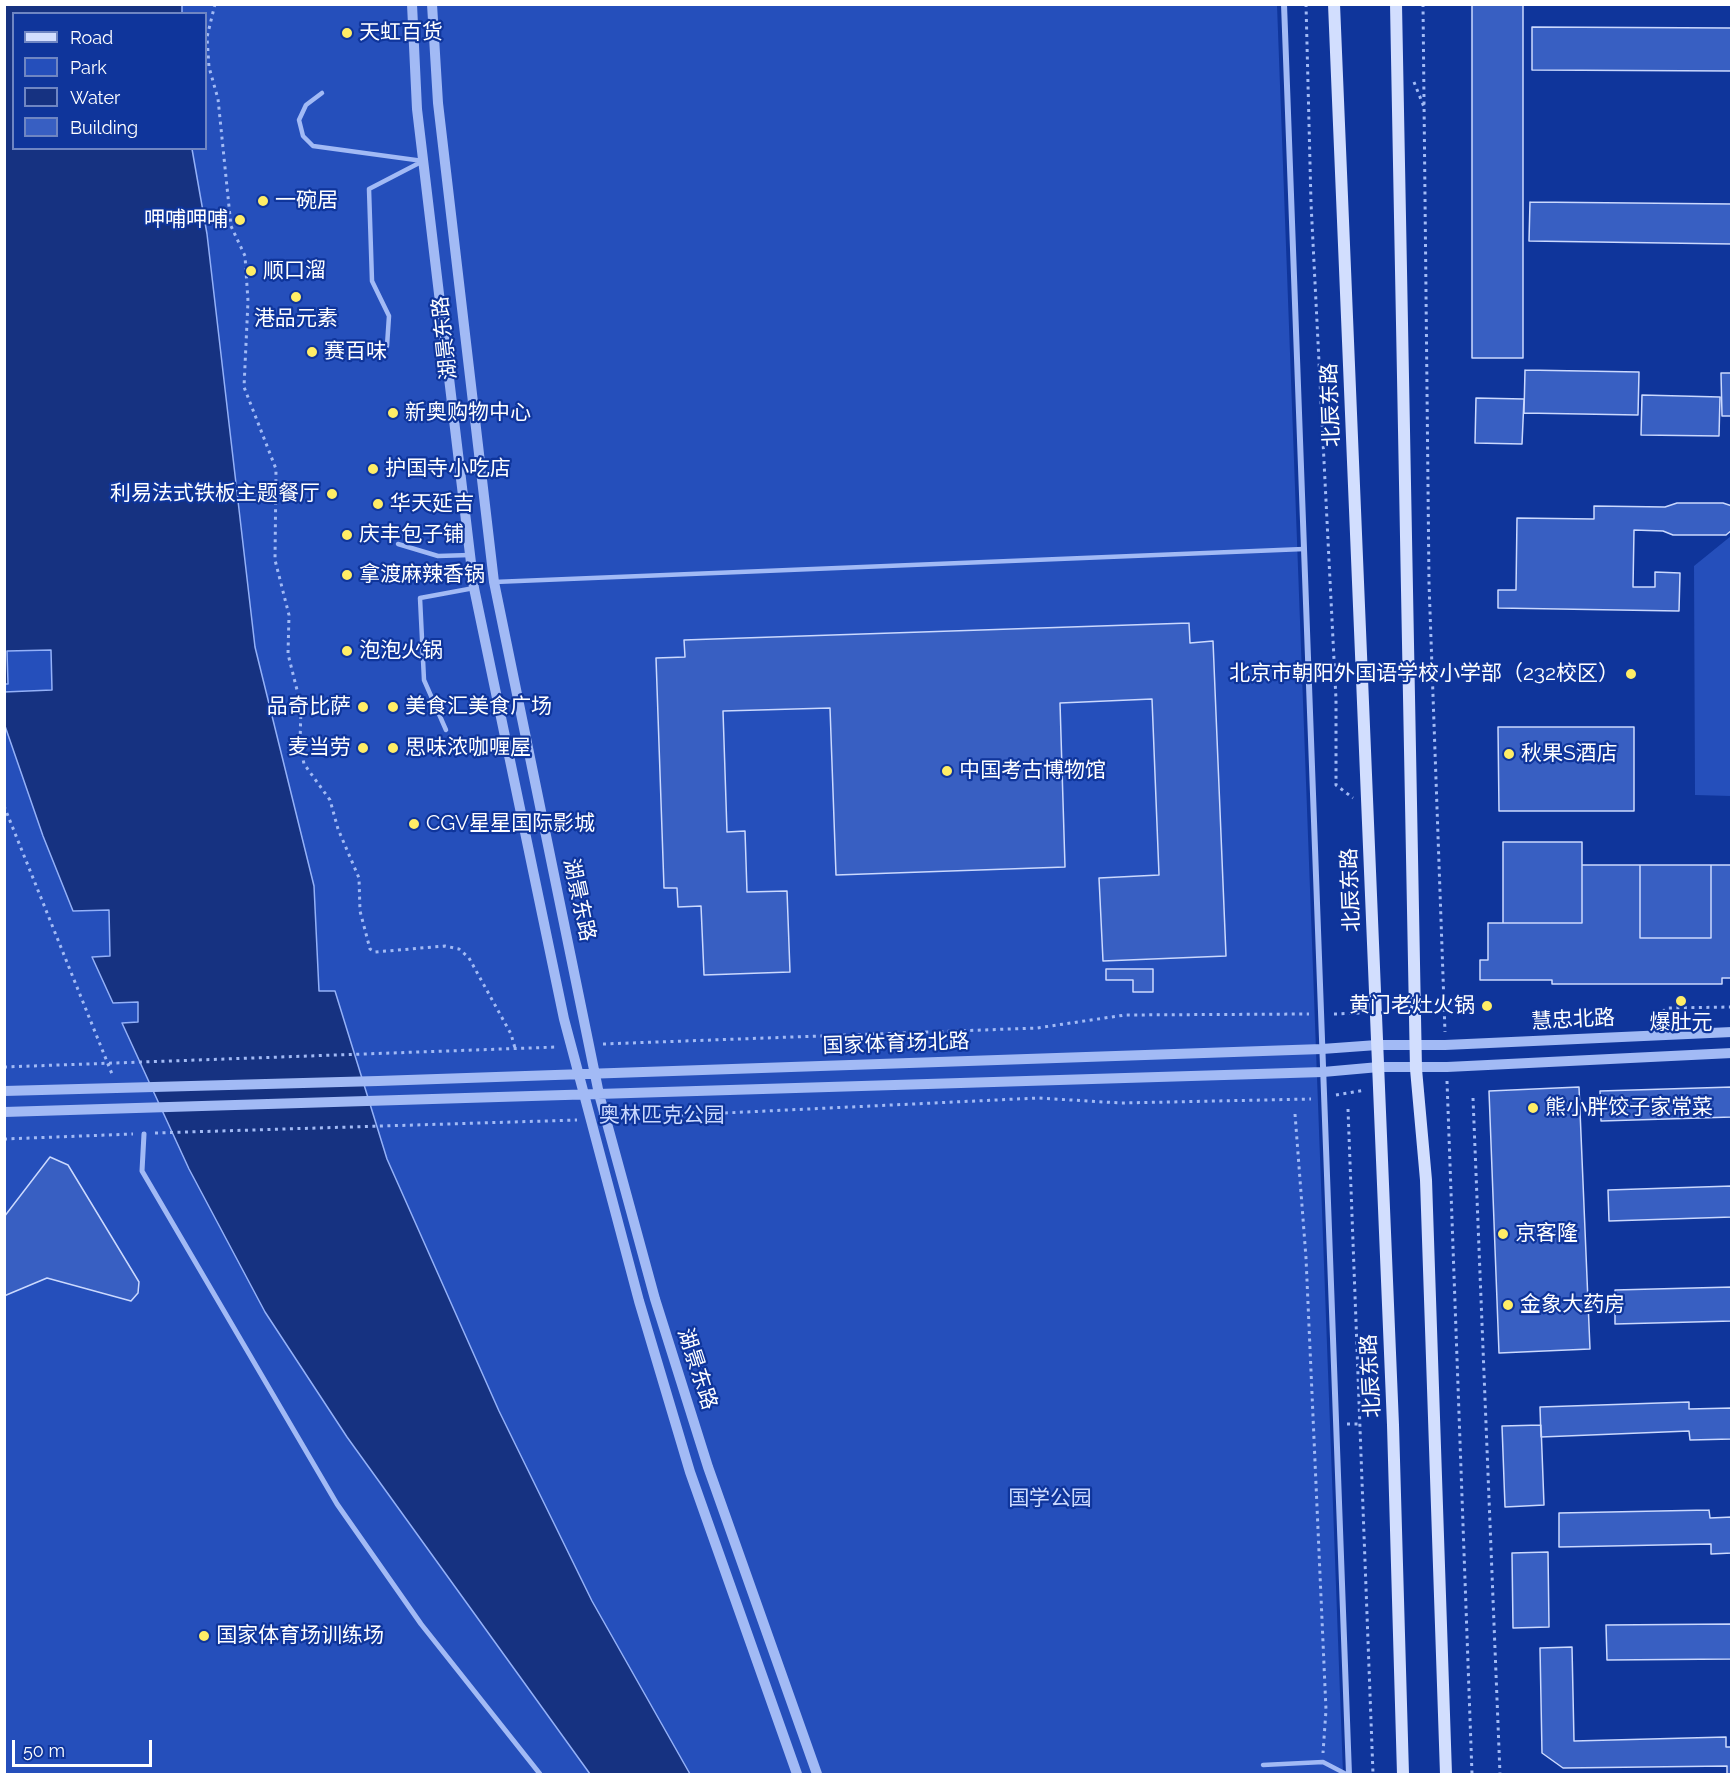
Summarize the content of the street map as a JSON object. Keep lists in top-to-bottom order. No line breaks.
{"streets":{"main road":["北辰东路"],"street":["湖景东路","慧忠北路","国家体育场北路"]},"crossings":[["湖景东路","国家体育场北路"],["北辰东路","国家体育场北路"],["慧忠北路","国家体育场北路"]],"parks":["奥林匹克公园","国学公园"],"places":["天虹百货","一碗居","呷哺呷哺","顺口溜","港品元素","赛百味","新奥购物中心","护国寺小吃店","利易法式铁板主题餐厅","华天延吉","庆丰包子铺","拿渡麻辣香锅","泡泡火锅","北京市朝阳外国语学校小学部（232校区）","品奇比萨","美食汇美食广场","麦当劳","思味浓咖喱屋","秋果S酒店","中国考古博物馆","CGV星星国际影城","爆肚元","黄门老灶火锅","熊小胖饺子家常菜","京客隆","金象大药房","国家体育场训练场"],"legend":["Road","Park","Water","Building"],"scale_bar":"50 m"}
